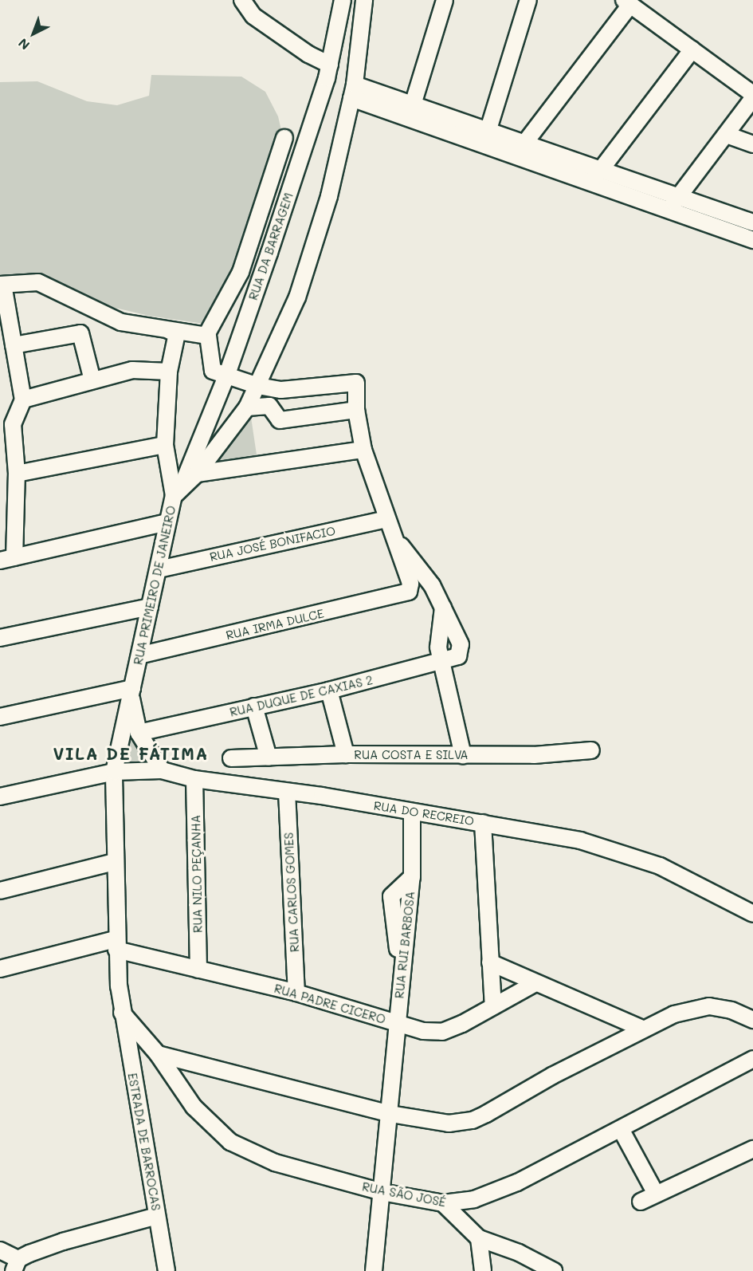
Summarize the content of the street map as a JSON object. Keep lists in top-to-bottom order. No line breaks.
{"streets":{"street":["RUA DA BARRAGEM","RUA JOSÉ BONIFACIO","RUA PRIMEIRO DE JANEIRO","RUA IRMA DULCE","RUA DUQUE DE CAXIAS 2","RUA COSTA E SILVA","RUA DO RECREIO","RUA NILO PEÇANHA","RUA CARLOS GOMES","RUA RUI BARBOSA","RUA PADRE CICERO","ESTRADA DE BARROCAS","RUA SÃO JOSÉ"]},"crossings":[["RUA DA BARRAGEM","RUA PRIMEIRO DE JANEIRO"],["RUA JOSÉ BONIFACIO","RUA PRIMEIRO DE JANEIRO"],["RUA PRIMEIRO DE JANEIRO","RUA IRMA DULCE"],["RUA PRIMEIRO DE JANEIRO","RUA DO RECREIO"],["RUA PRIMEIRO DE JANEIRO","RUA PADRE CICERO"],["RUA PRIMEIRO DE JANEIRO","ESTRADA DE BARROCAS"],["RUA PRIMEIRO DE JANEIRO","RUA SÃO JOSÉ"],["RUA DO RECREIO","RUA NILO PEÇANHA"],["RUA DO RECREIO","RUA CARLOS GOMES"],["RUA DO RECREIO","RUA RUI BARBOSA"],["RUA NILO PEÇANHA","RUA PADRE CICERO"],["RUA CARLOS GOMES","RUA PADRE CICERO"],["RUA RUI BARBOSA","RUA PADRE CICERO"],["RUA RUI BARBOSA","RUA SÃO JOSÉ"],["ESTRADA DE BARROCAS","RUA SÃO JOSÉ"]],"districts":["VILA DE FÁTIMA"],"north":"bottom left"}
